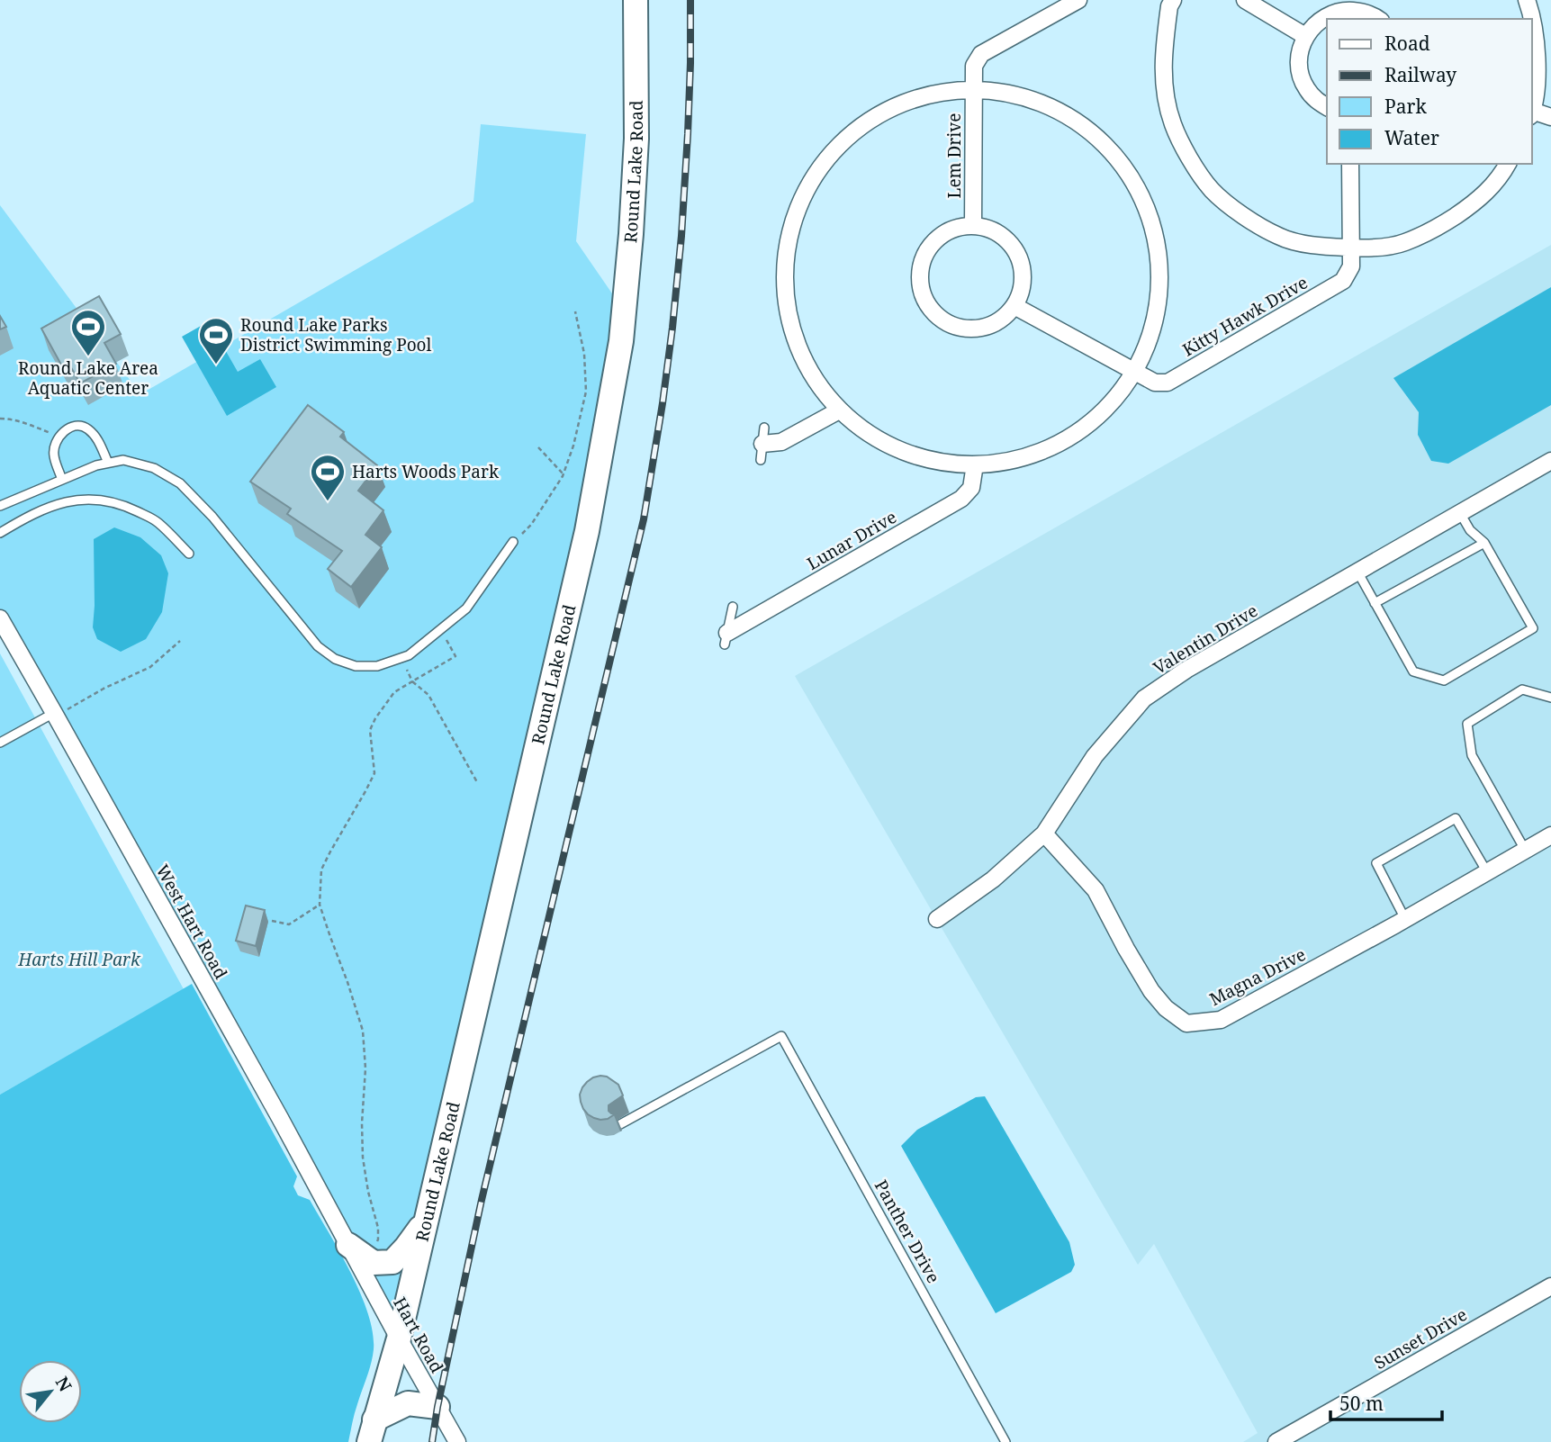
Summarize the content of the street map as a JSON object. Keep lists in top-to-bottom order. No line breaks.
{"streets":{"main road":["Round Lake Road"],"street":["Lem Drive","Kitty Hawk Drive","Lunar Drive","Valentin Drive","West Hart Road","Magna Drive","Hart Road","Sunset Drive"],"lane":["Panther Drive"]},"crossings":[["Round Lake Road","Hart Road"],["Valentin Drive","Magna Drive"],["West Hart Road","Hart Road"]],"parks":["Harts Hill Park"],"places":{"sports":["Round Lake Area Aquatic Center","Round Lake Parks District Swimming Pool","Harts Woods Park"]},"legend":["Road","Railway","Park","Water"],"scale_bar":"50 m","north":"top right"}
